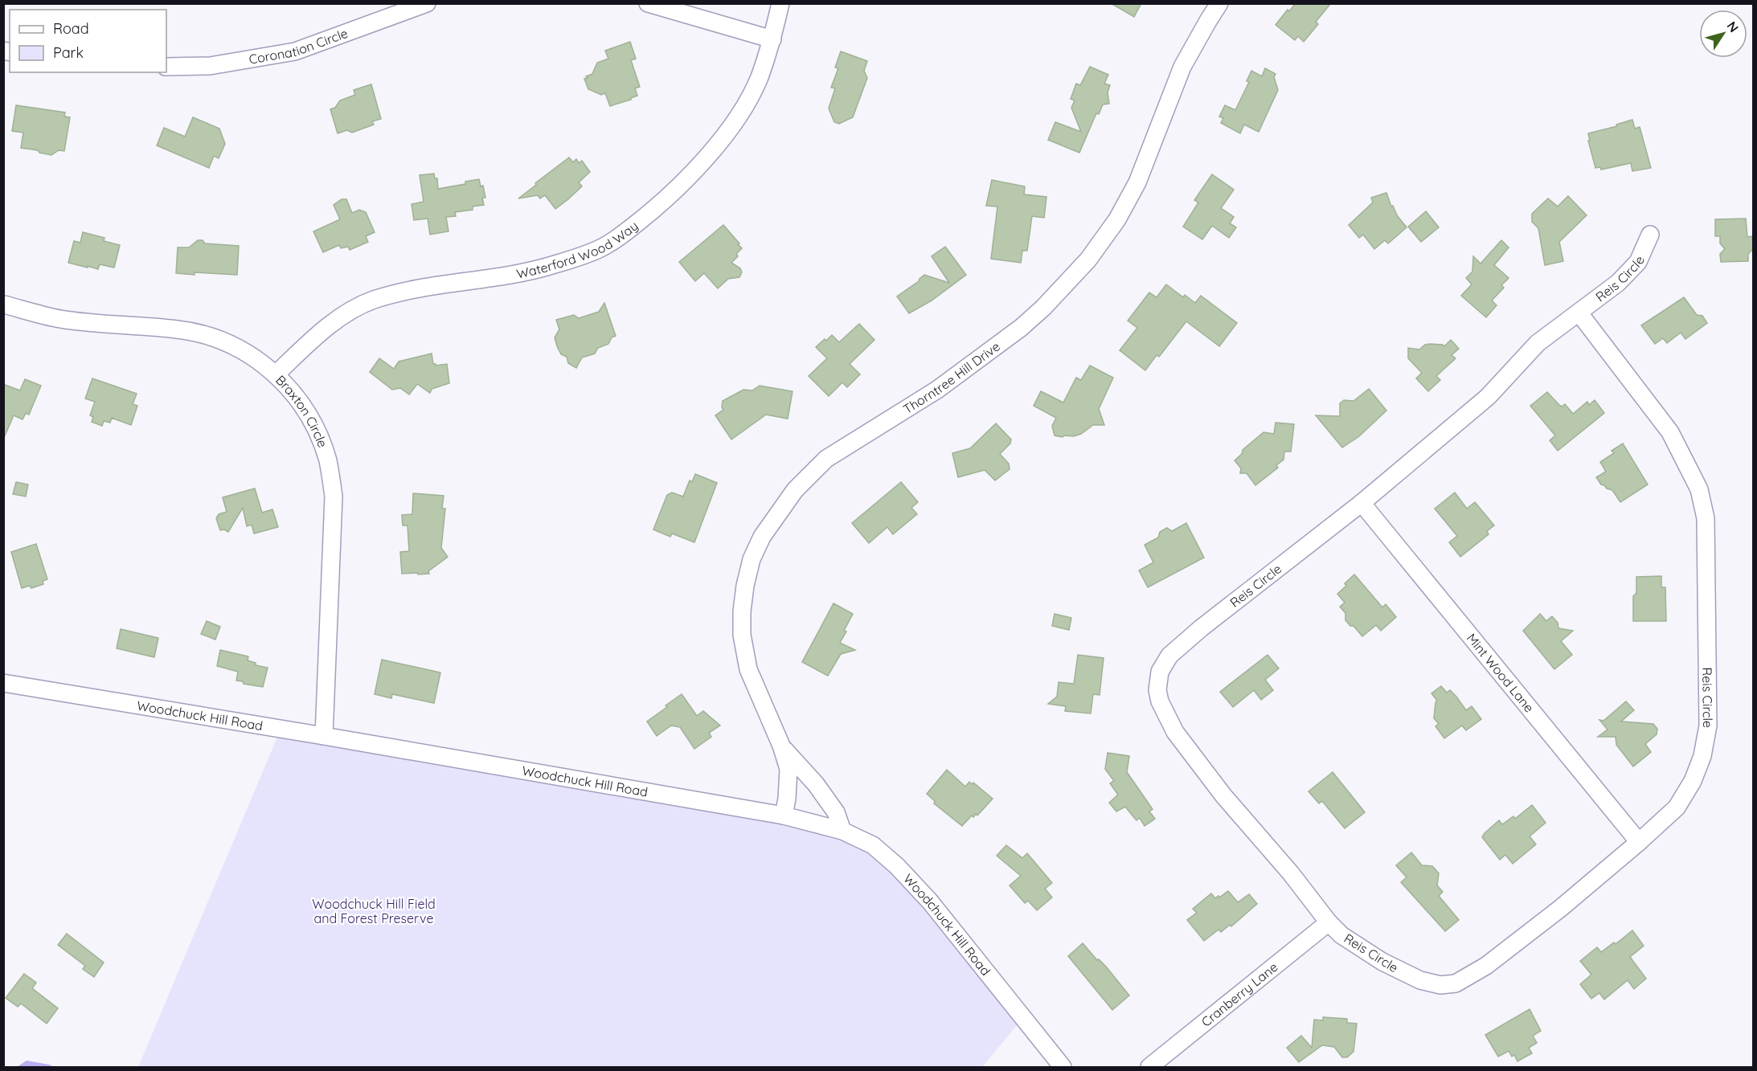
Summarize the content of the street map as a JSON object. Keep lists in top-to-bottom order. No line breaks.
{"streets":{"street":["Coronation Circle","Waterford Wood Way","Reis Circle","Thorntree Hill Drive","Braxton Circle","Mint Wood Lane","Woodchuck Hill Road","Cranberry Lane"]},"crossings":[["Waterford Wood Way","Braxton Circle"],["Reis Circle","Mint Wood Lane"],["Reis Circle","Cranberry Lane"],["Thorntree Hill Drive","Woodchuck Hill Road"],["Braxton Circle","Woodchuck Hill Road"]],"parks":["Woodchuck Hill Field and Forest Preserve"],"legend":["Road","Park"],"north":"top right"}
